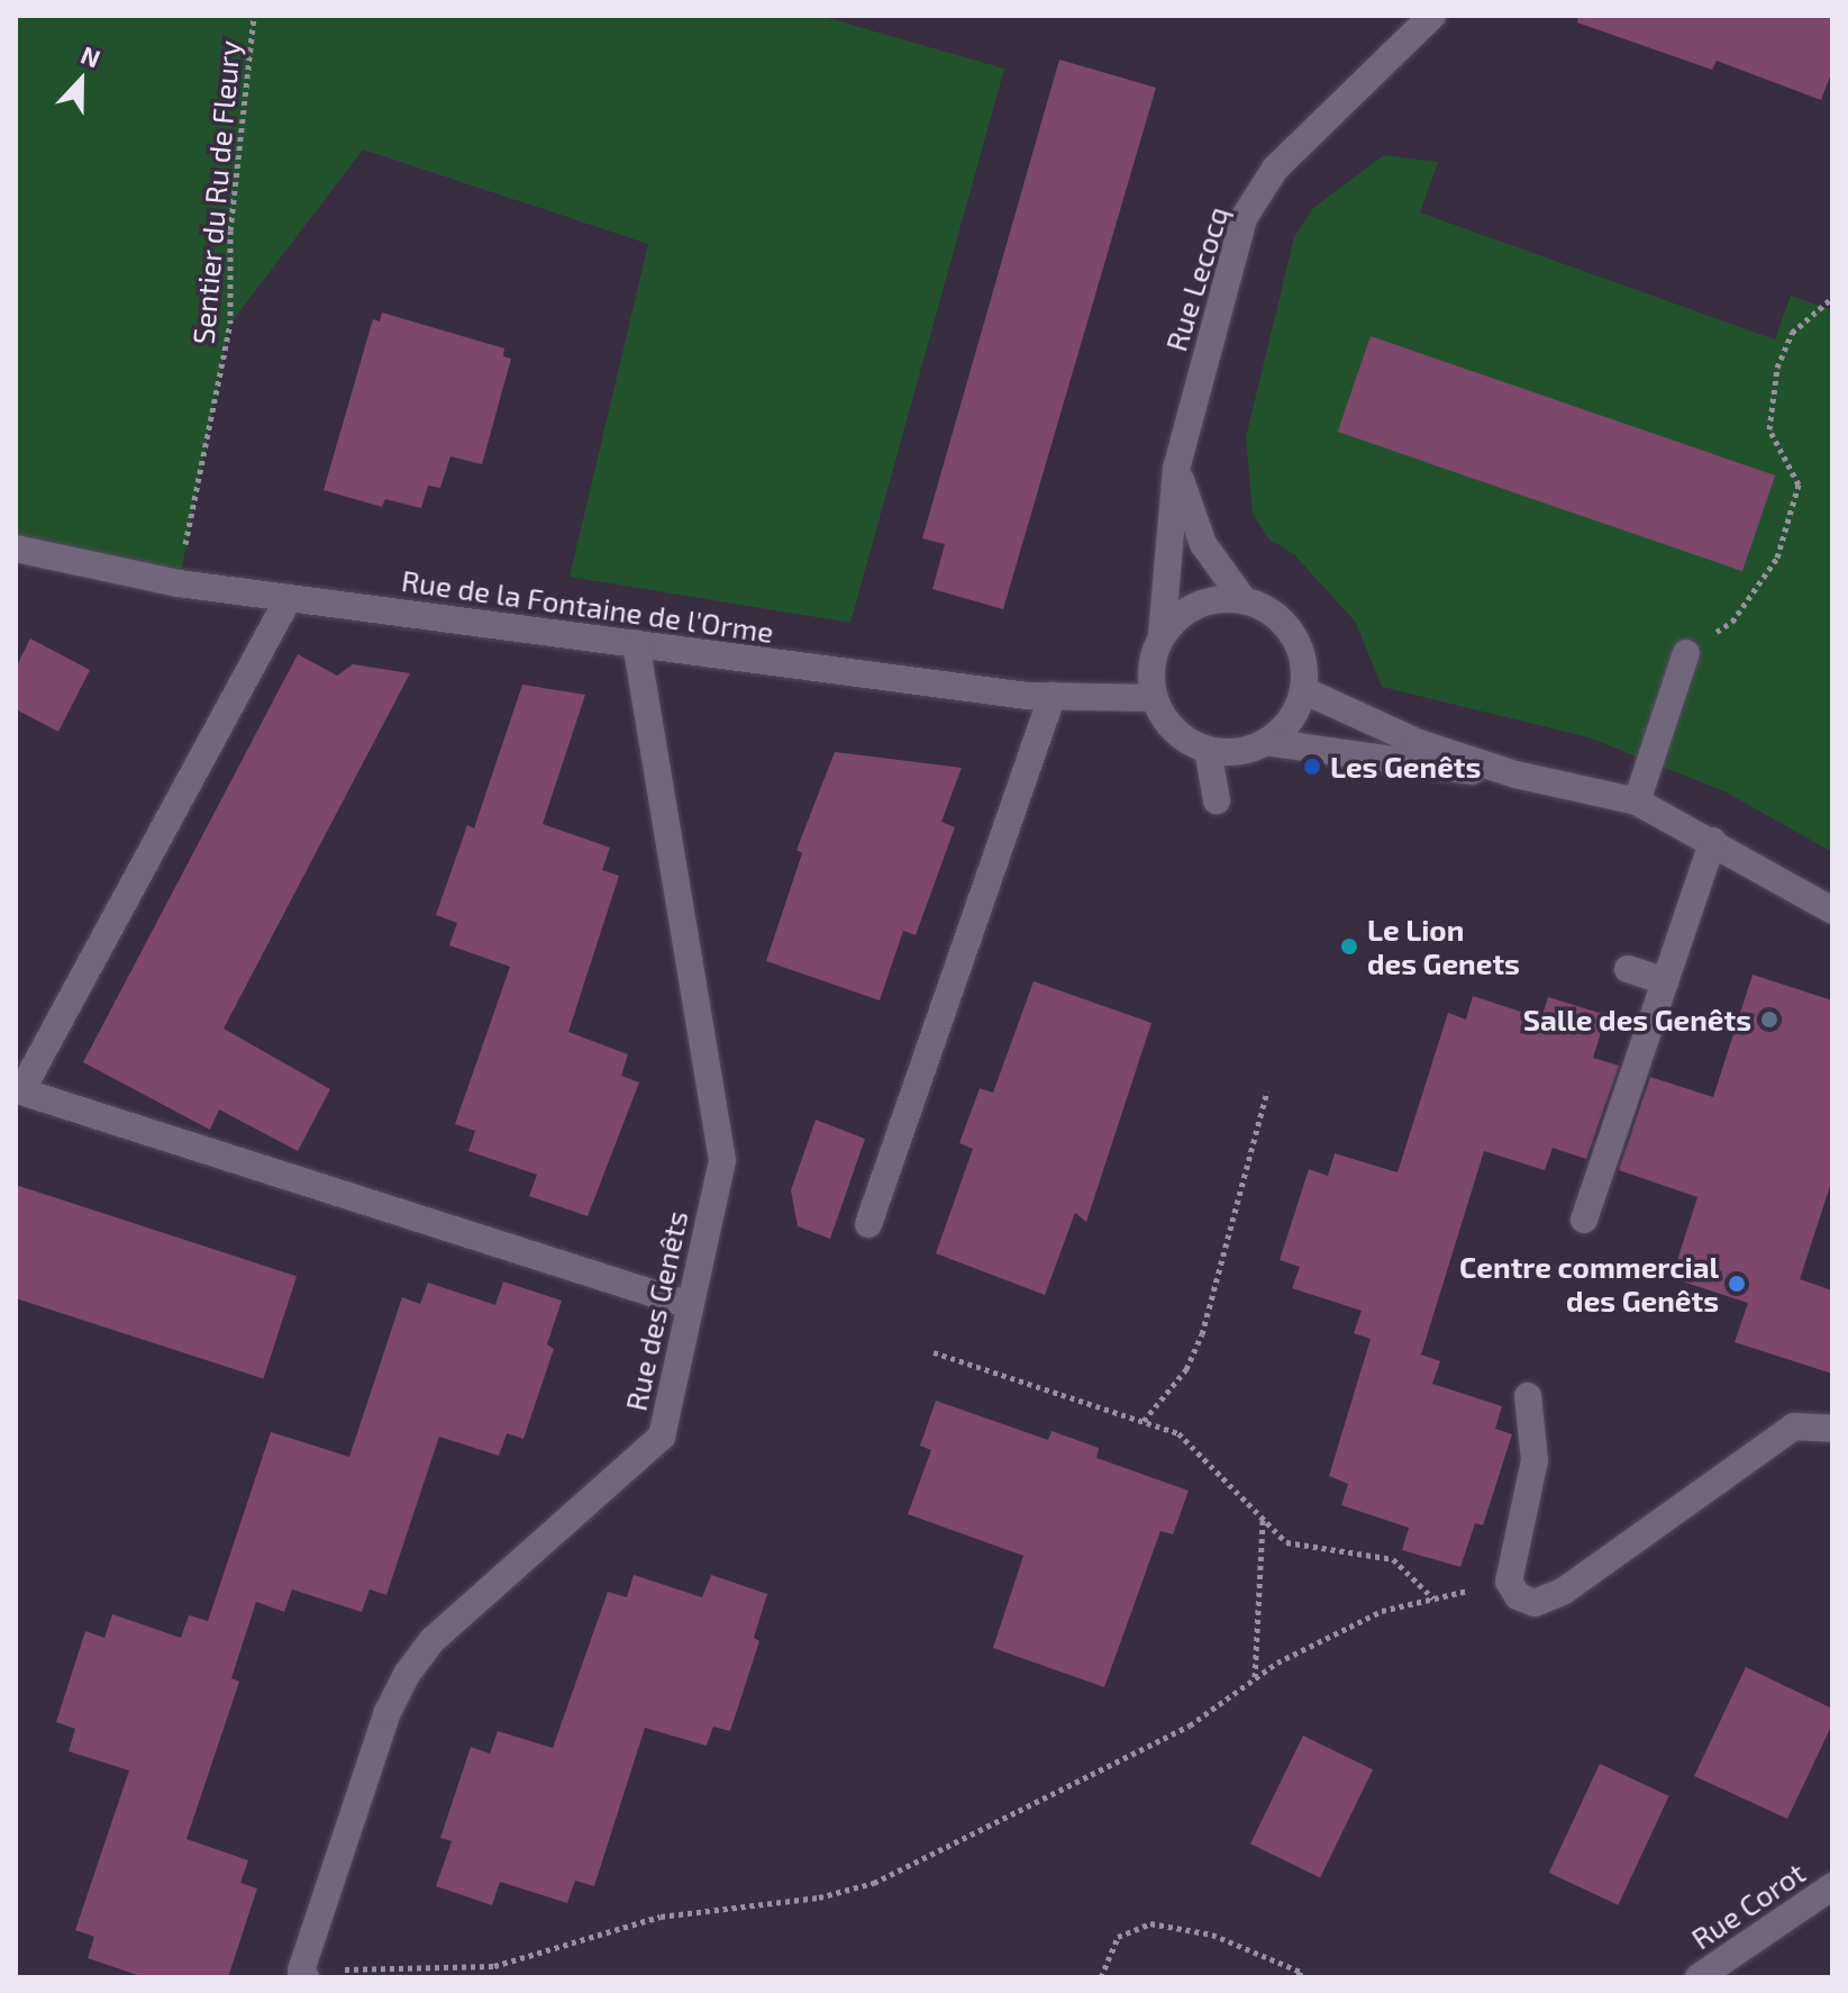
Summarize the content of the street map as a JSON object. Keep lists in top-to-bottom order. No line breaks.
{"streets":{"street":["Rue Lecocq","Rue de la Fontaine de l'Orme","Rue des Genêts","Rue Corot"],"path":["Sentier du Ru de Fleury"]},"crossings":[["Sentier du Ru de Fleury","Rue de la Fontaine de l'Orme"],["Rue Lecocq","Rue de la Fontaine de l'Orme"],["Rue de la Fontaine de l'Orme","Rue des Genêts"]],"places":["Les Genêts","Le Lion des Genets","Salle des Genêts","Centre commercial des Genêts"],"north":"top"}
